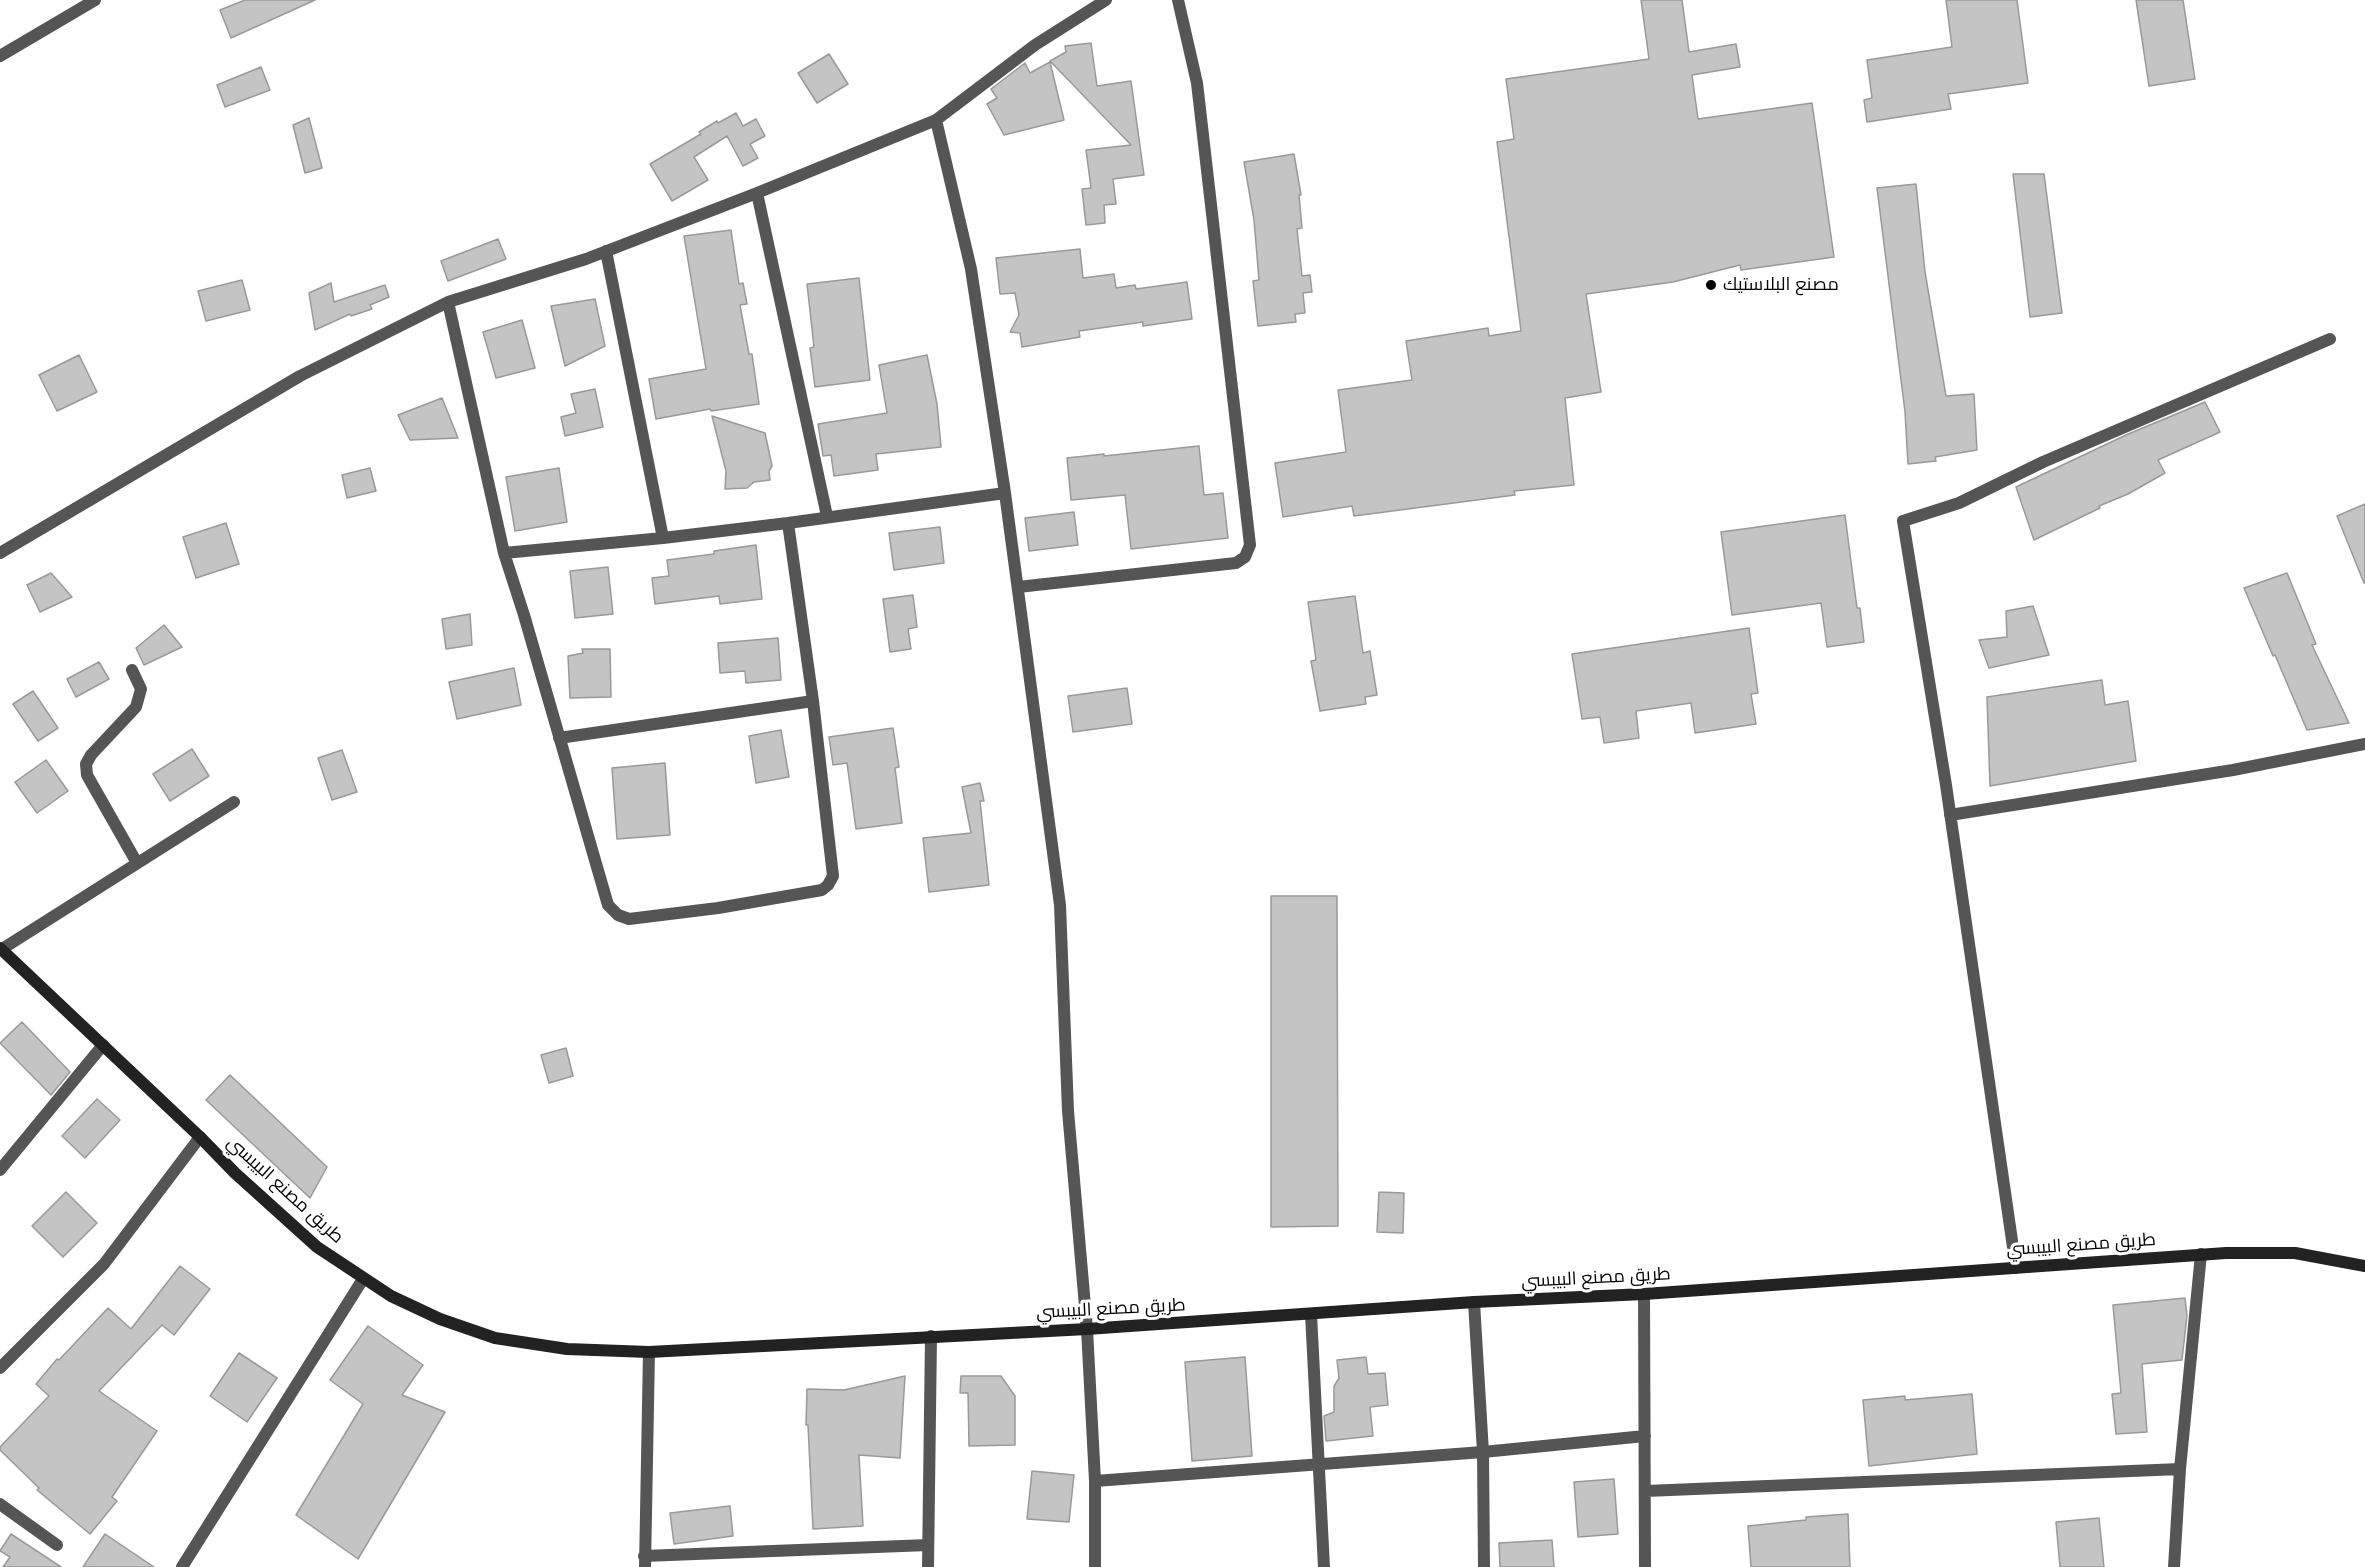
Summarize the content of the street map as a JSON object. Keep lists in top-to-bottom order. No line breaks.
{"streets":{"main road":["طريق مصنع البيبسي"]},"places":["مصنع البلاستيك"]}
